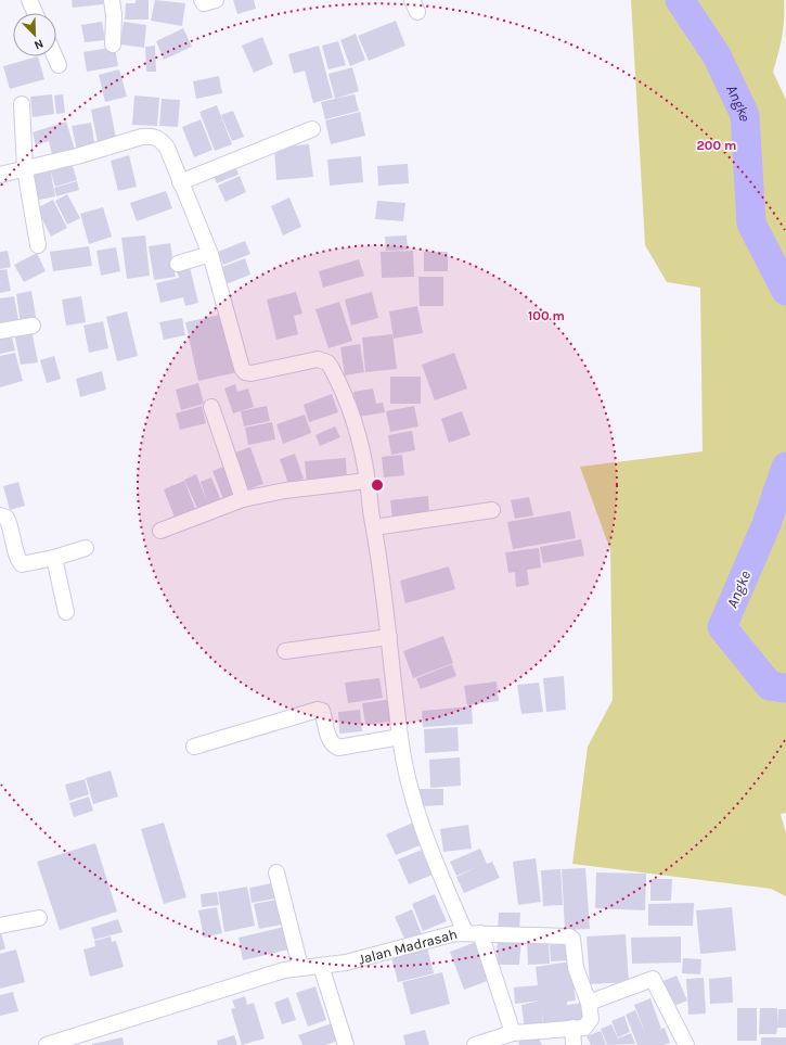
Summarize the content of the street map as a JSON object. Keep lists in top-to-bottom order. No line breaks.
{"streets":{"street":["Jalan Madrasah"]},"water":["Angke"],"north":"bottom right","rings":["200 m","100 m"]}
